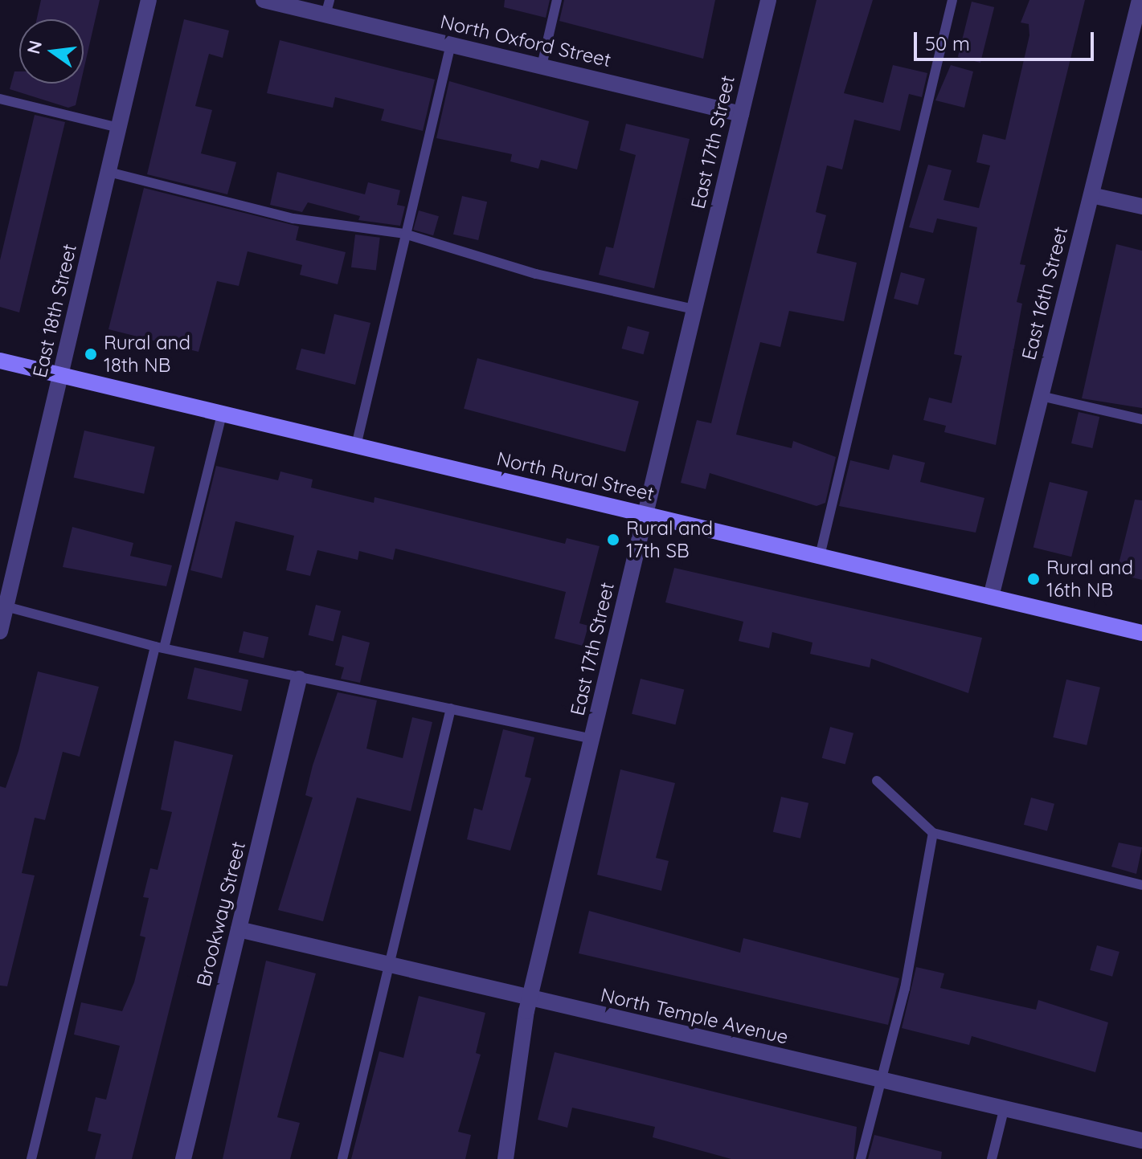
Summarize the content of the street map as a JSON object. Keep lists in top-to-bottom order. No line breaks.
{"streets":{"main road":["North Rural Street"],"street":["North Oxford Street","East 17th Street","East 16th Street","East 18th Street","Brookway Street","North Temple Avenue"]},"crossings":[["North Oxford Street","East 17th Street"],["East 17th Street","North Rural Street"],["East 17th Street","North Temple Avenue"],["East 16th Street","North Rural Street"],["East 18th Street","North Rural Street"],["Brookway Street","North Temple Avenue"]],"places":["Rural and 18th NB","Rural and 17th SB","Rural and 16th NB"],"scale_bar":"50 m","north":"left"}
